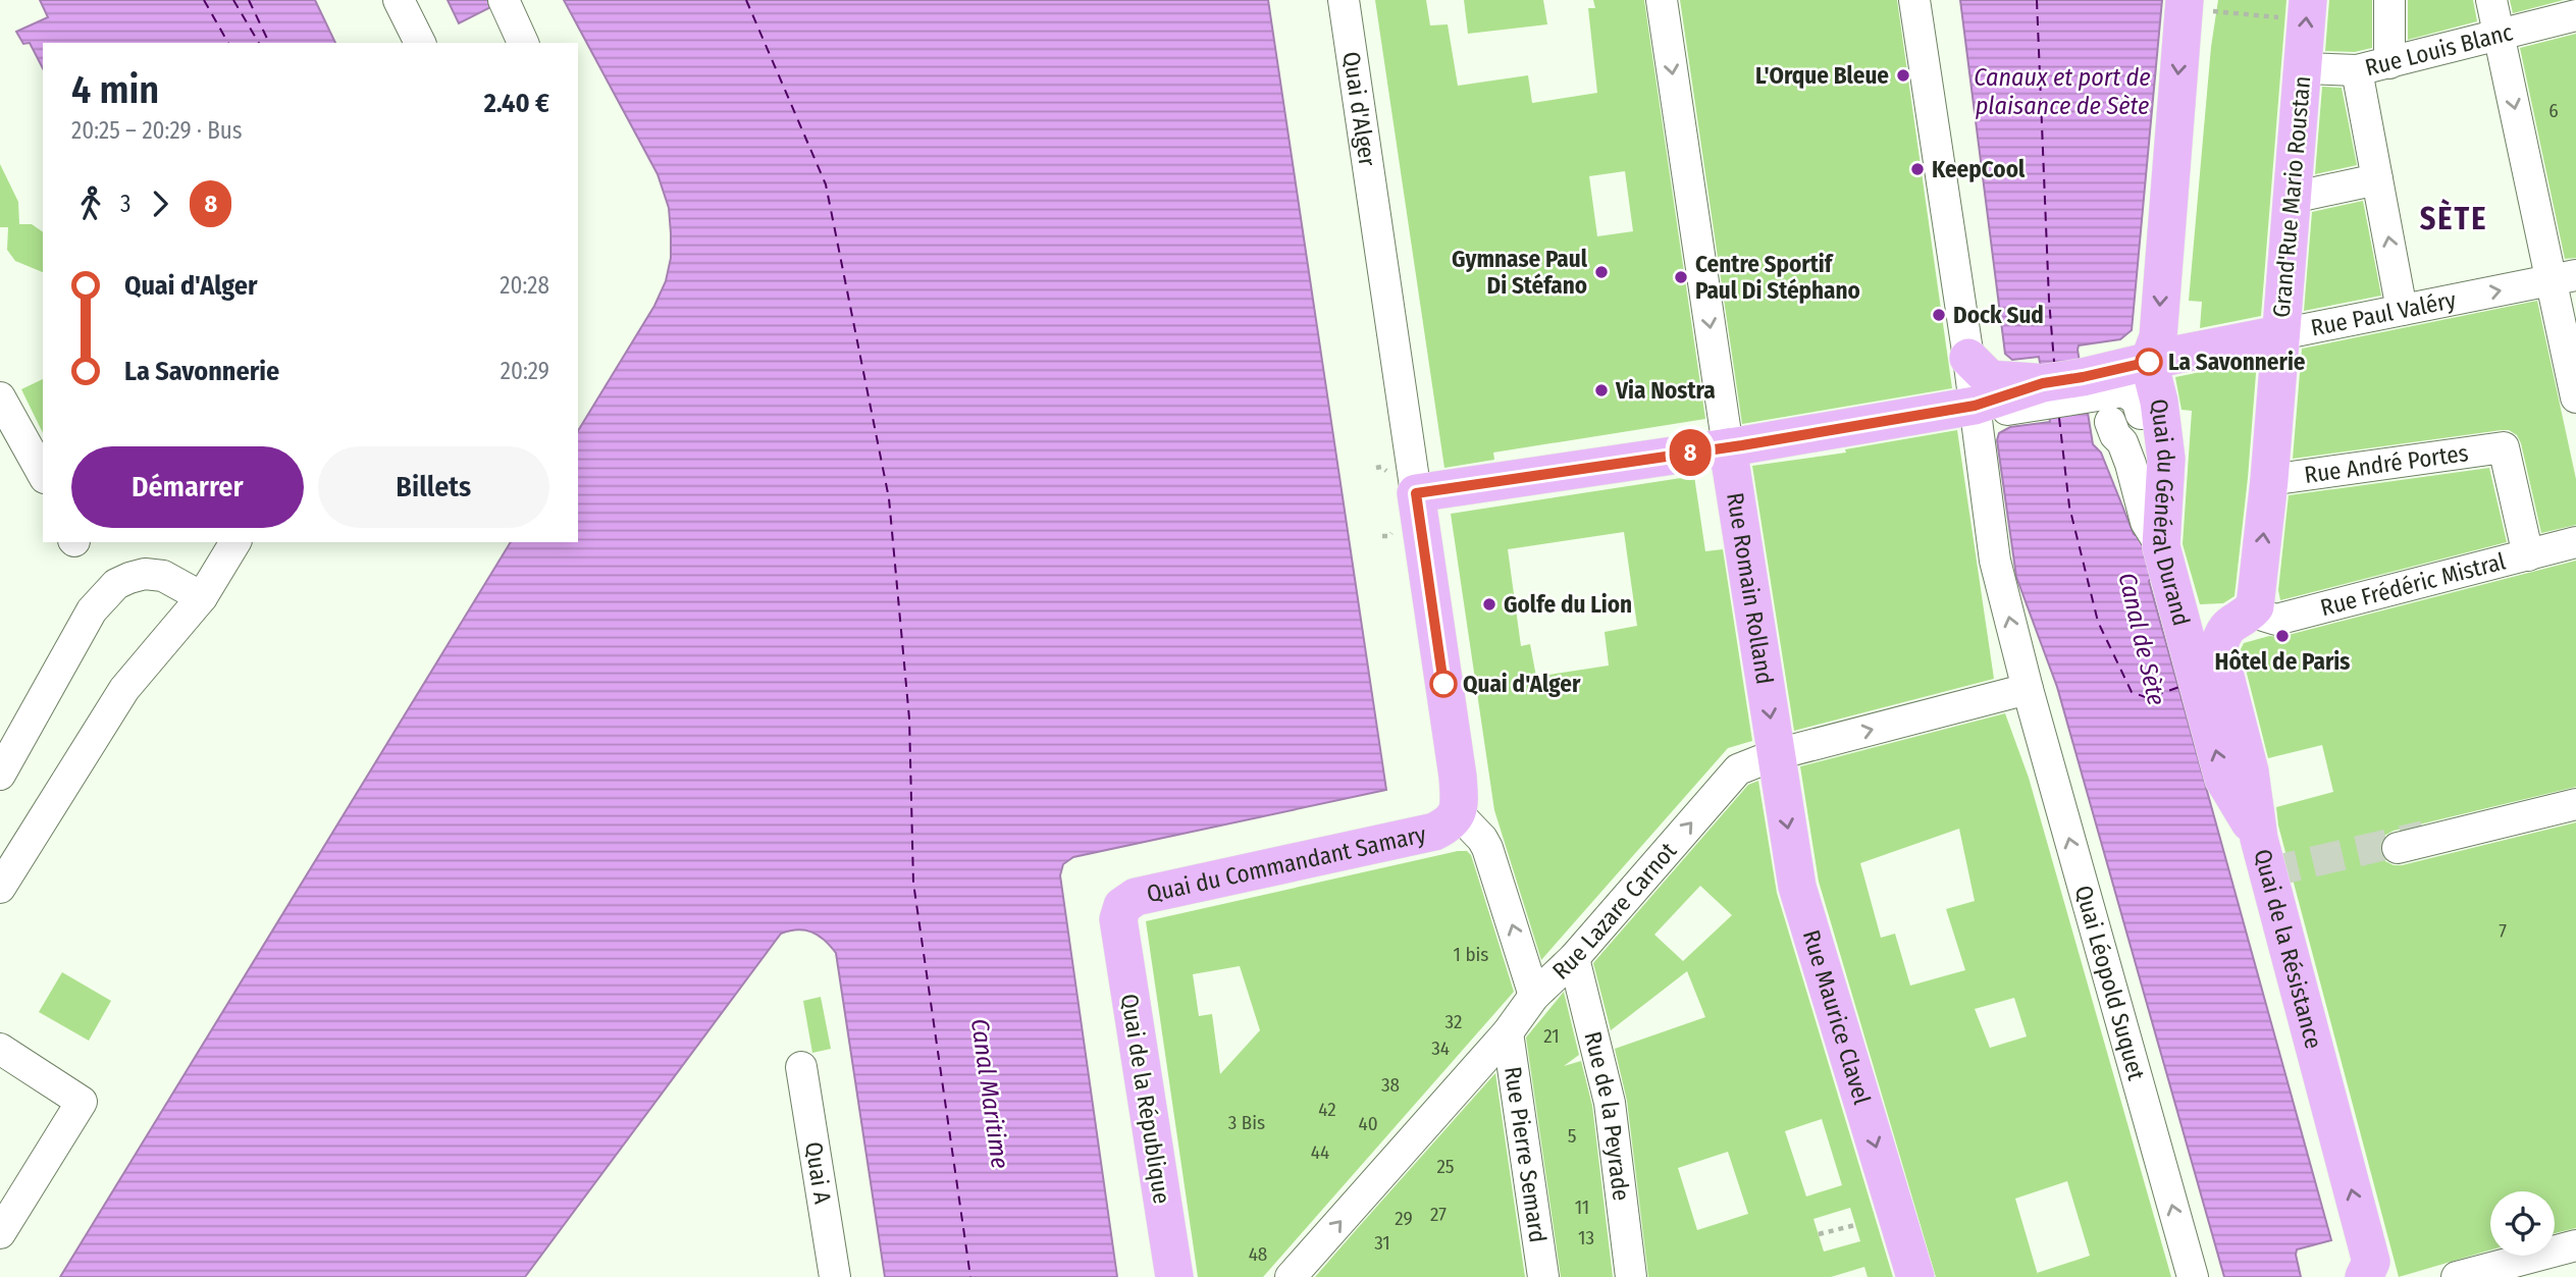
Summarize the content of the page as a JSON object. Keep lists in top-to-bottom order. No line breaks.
{"streets":{"main road":["Quai d'Alger","Grand'Rue Mario Roustan","Rue Paul Valéry","Quai du Général Durand","Rue Romain Rolland","Quai du Commandant Samary","Quai de la Résistance","Rue Maurice Clavel","Quai de la République"],"street":["Rue Louis Blanc","Rue André Portes","Rue Frédéric Mistral","Rue Lazare Carnot","Quai Léopold Suquet","Rue de la Peyrade","Rue Pierre Semard","Quai A"]},"crossings":[["Rue Louis Blanc","Grand'Rue Mario Roustan"],["Quai d'Alger","Quai du Commandant Samary"],["Grand'Rue Mario Roustan","Rue Paul Valéry"],["Grand'Rue Mario Roustan","Rue André Portes"],["Grand'Rue Mario Roustan","Rue Frédéric Mistral"],["Grand'Rue Mario Roustan","Quai de la Résistance"],["Rue Paul Valéry","Quai du Général Durand"],["Rue André Portes","Rue Frédéric Mistral"],["Quai du Général Durand","Quai de la Résistance"],["Rue Frédéric Mistral","Quai de la Résistance"],["Rue Romain Rolland","Rue Lazare Carnot"],["Rue Romain Rolland","Rue Maurice Clavel"],["Quai du Commandant Samary","Quai de la République"],["Rue Lazare Carnot","Quai Léopold Suquet"],["Rue Lazare Carnot","Rue Maurice Clavel"],["Rue Lazare Carnot","Rue de la Peyrade"],["Rue Lazare Carnot","Rue Pierre Semard"]],"one_way":["Quai du Général Durand","Rue Romain Rolland","Rue Lazare Carnot","Quai de la Résistance","Quai Léopold Suquet","Rue Maurice Clavel"],"districts":["SÈTE"],"water":["Canaux et port de plaisance de Sète","Canal de Sète","Canal Maritime"],"places":["L'Orque Bleue","KeepCool","Gymnase Paul Di Stéfano","Centre Sportif Paul Di Stéphano","Dock Sud","La Savonnerie","Via Nostra","Golfe du Lion","Hôtel de Paris","Quai d'Alger"],"lines":["bus line 8"],"house_numbers":["6","7","1 bis","32","21","34","38","42","3 Bis","40","5","44","25","11","27","29","13","31","48"],"page":{"on_map":"8","heading":["4 min","20:25 – 20:29 · Bus","2.40 €"],"legs":["3","8"],"list":[{"name":"Quai d'Alger","value":"20:28"},{"name":"La Savonnerie","value":"20:29"}],"buttons":["Démarrer","Billets"]}}
